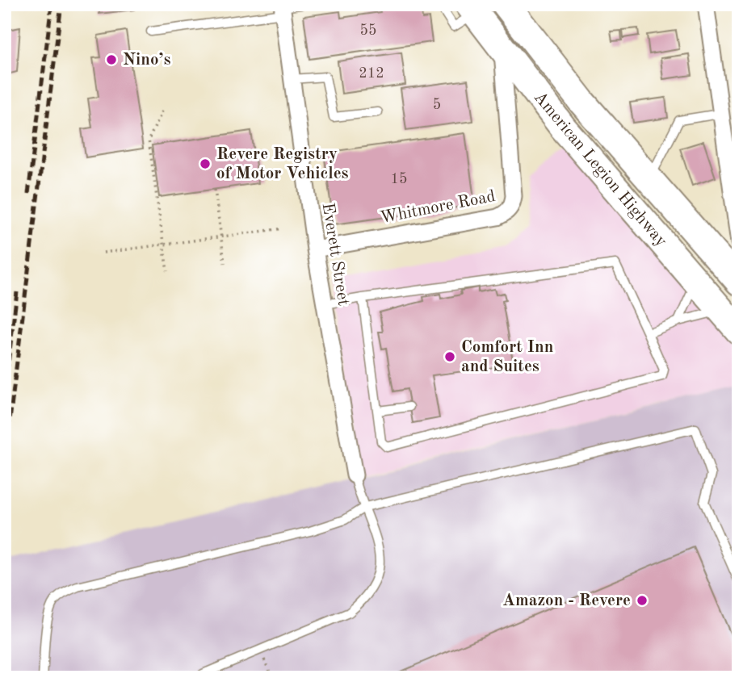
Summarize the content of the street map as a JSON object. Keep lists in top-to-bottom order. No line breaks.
{"streets":{"highway":["American Legion Highway"],"street":["Whitmore Road","Everett Street"]},"crossings":[["American Legion Highway","Whitmore Road"],["Whitmore Road","Everett Street"]],"places":["Nino’s","Revere Registry of Motor Vehicles","Comfort Inn and Suites","Amazon - Revere"],"house_numbers":["55","212","5","15"]}
